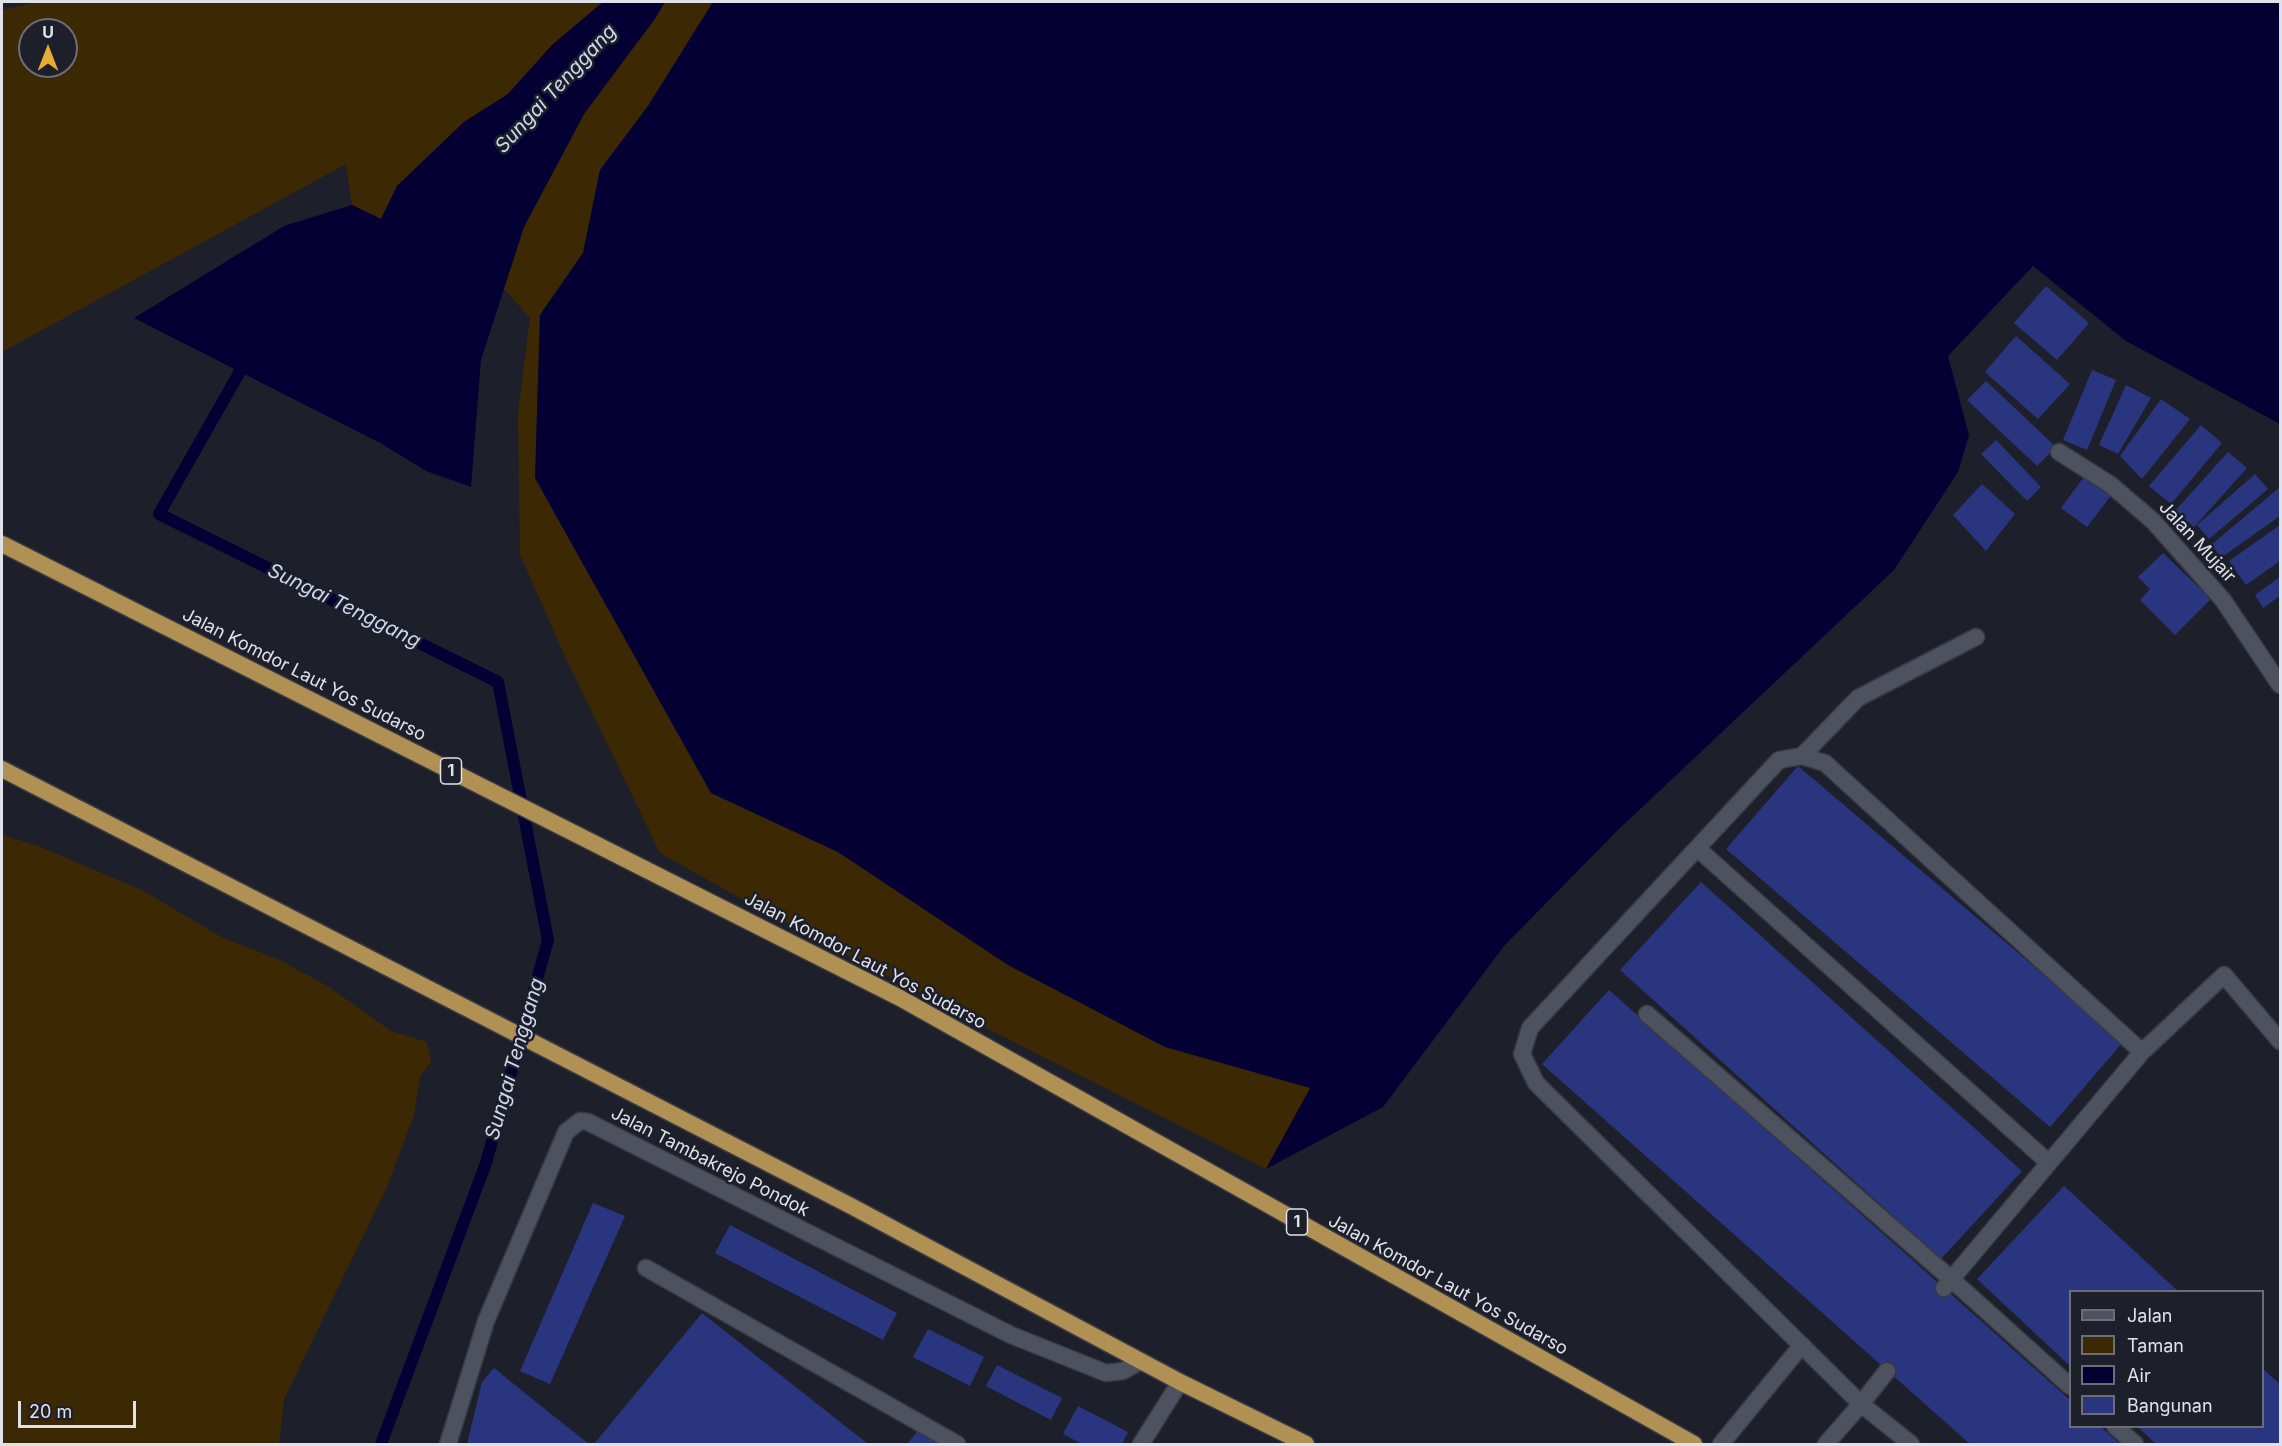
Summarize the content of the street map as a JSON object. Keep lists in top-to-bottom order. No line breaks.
{"streets":{"highway":["Jalan Komdor Laut Yos Sudarso","1"],"street":["Jalan Mujair","Jalan Tambakrejo Pondok"]},"water":["Sungai Tenggang"],"legend":["Jalan","Taman","Air","Bangunan"],"scale_bar":"20 m","north":"top"}
